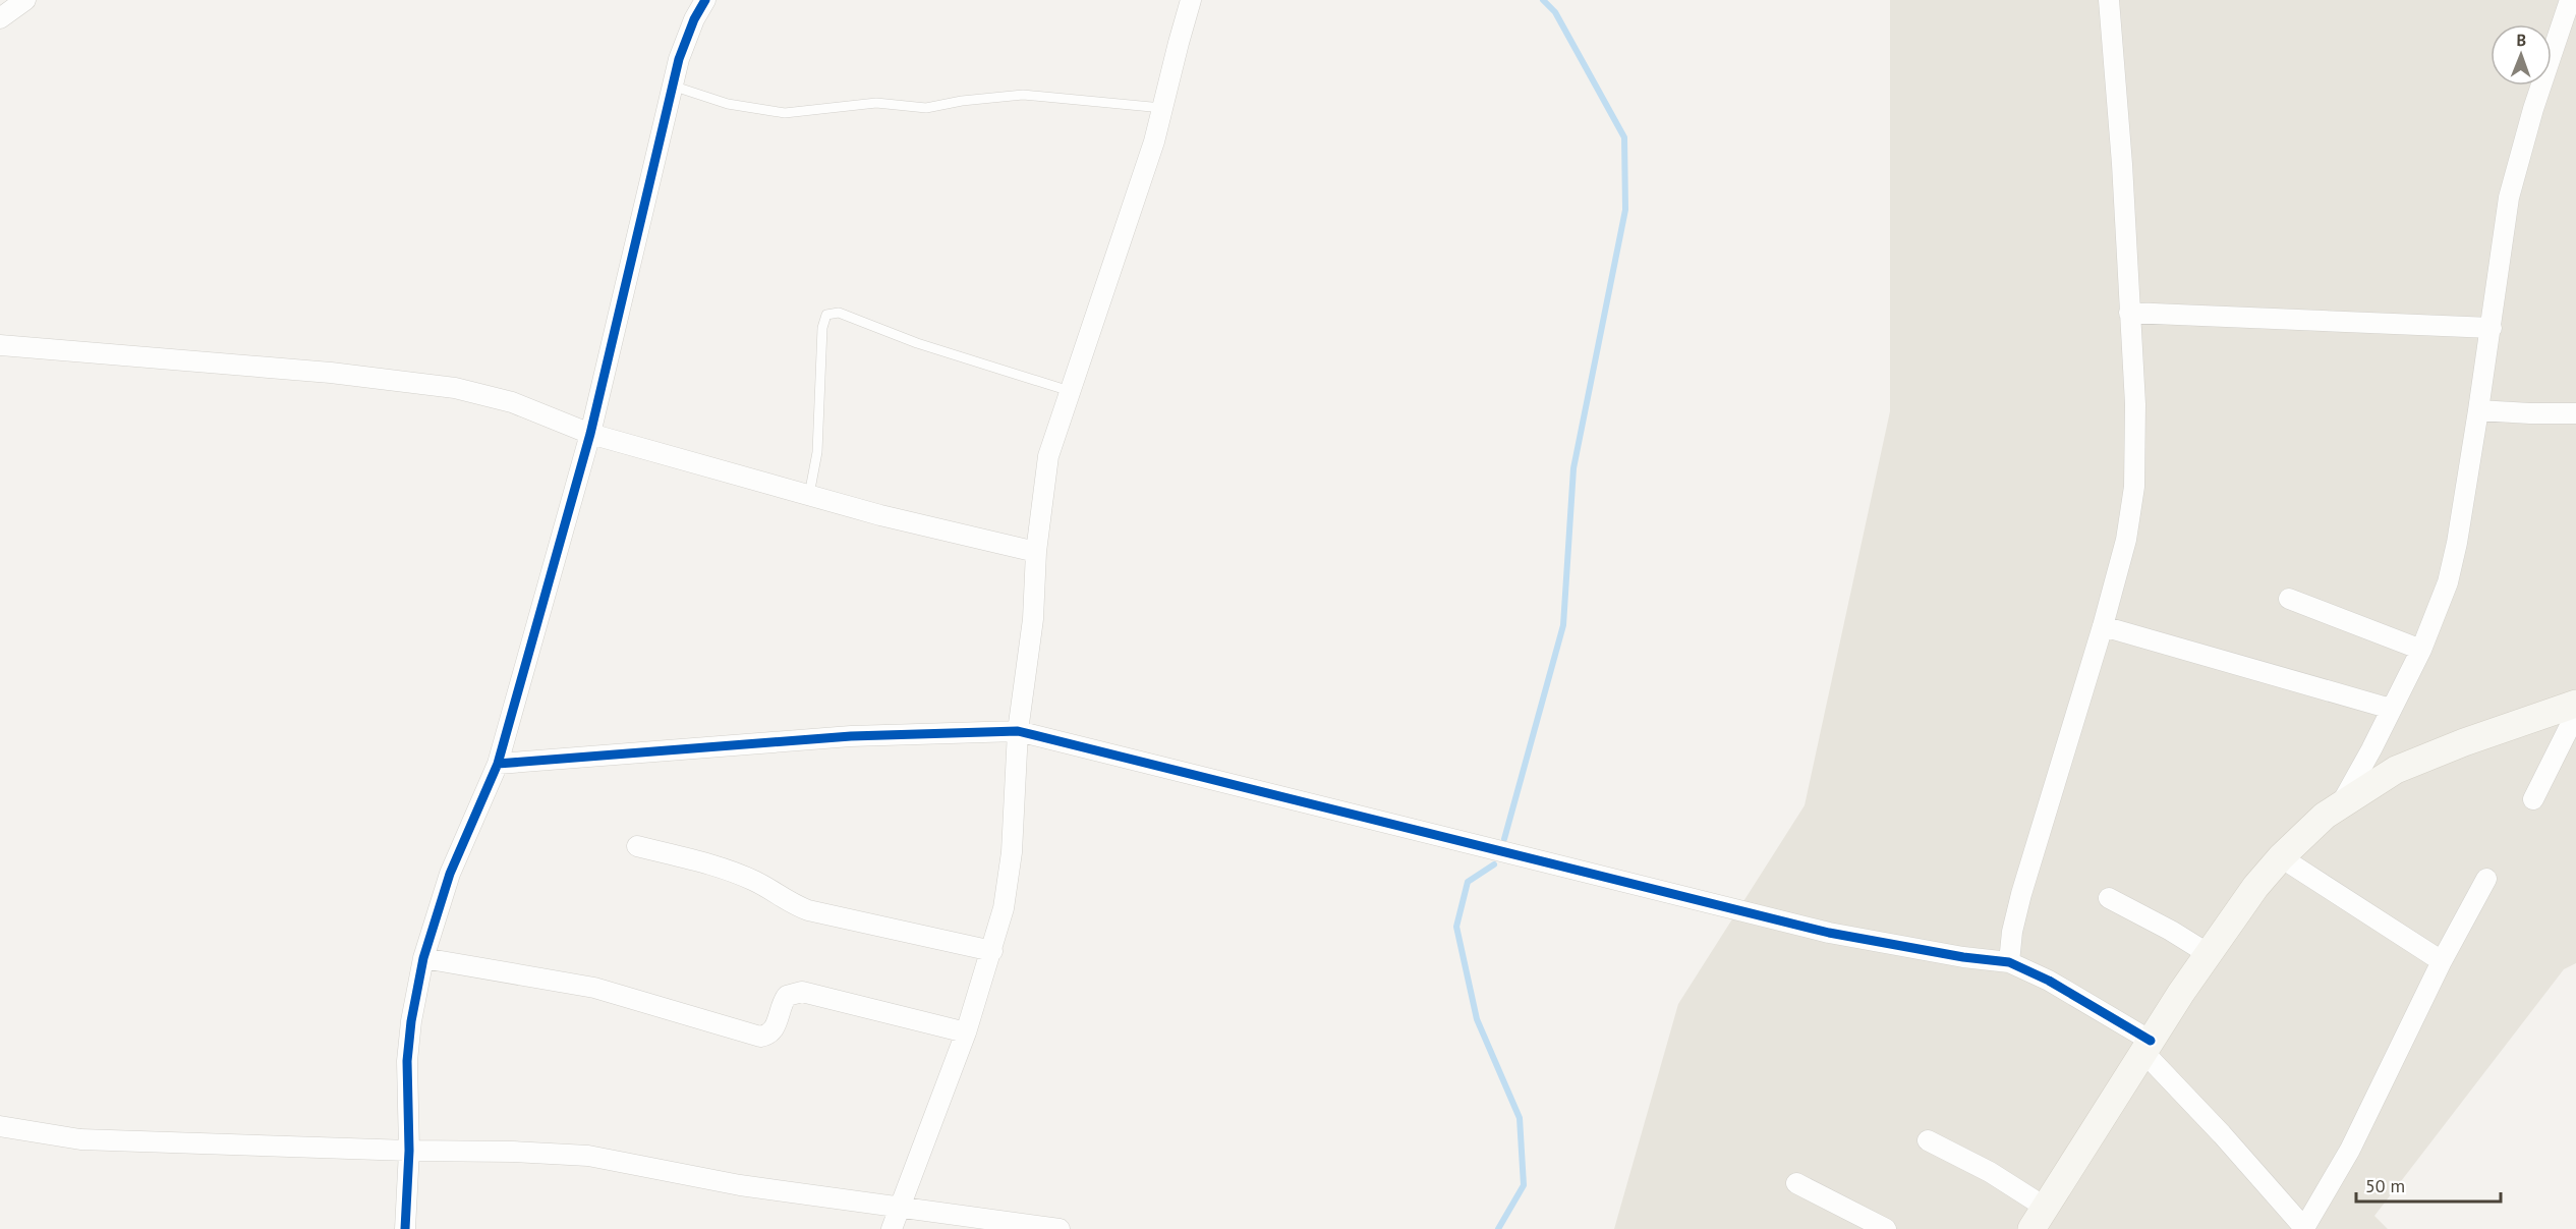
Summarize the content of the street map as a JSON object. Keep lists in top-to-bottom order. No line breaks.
{"scale_bar":"50 m","north":"top"}
